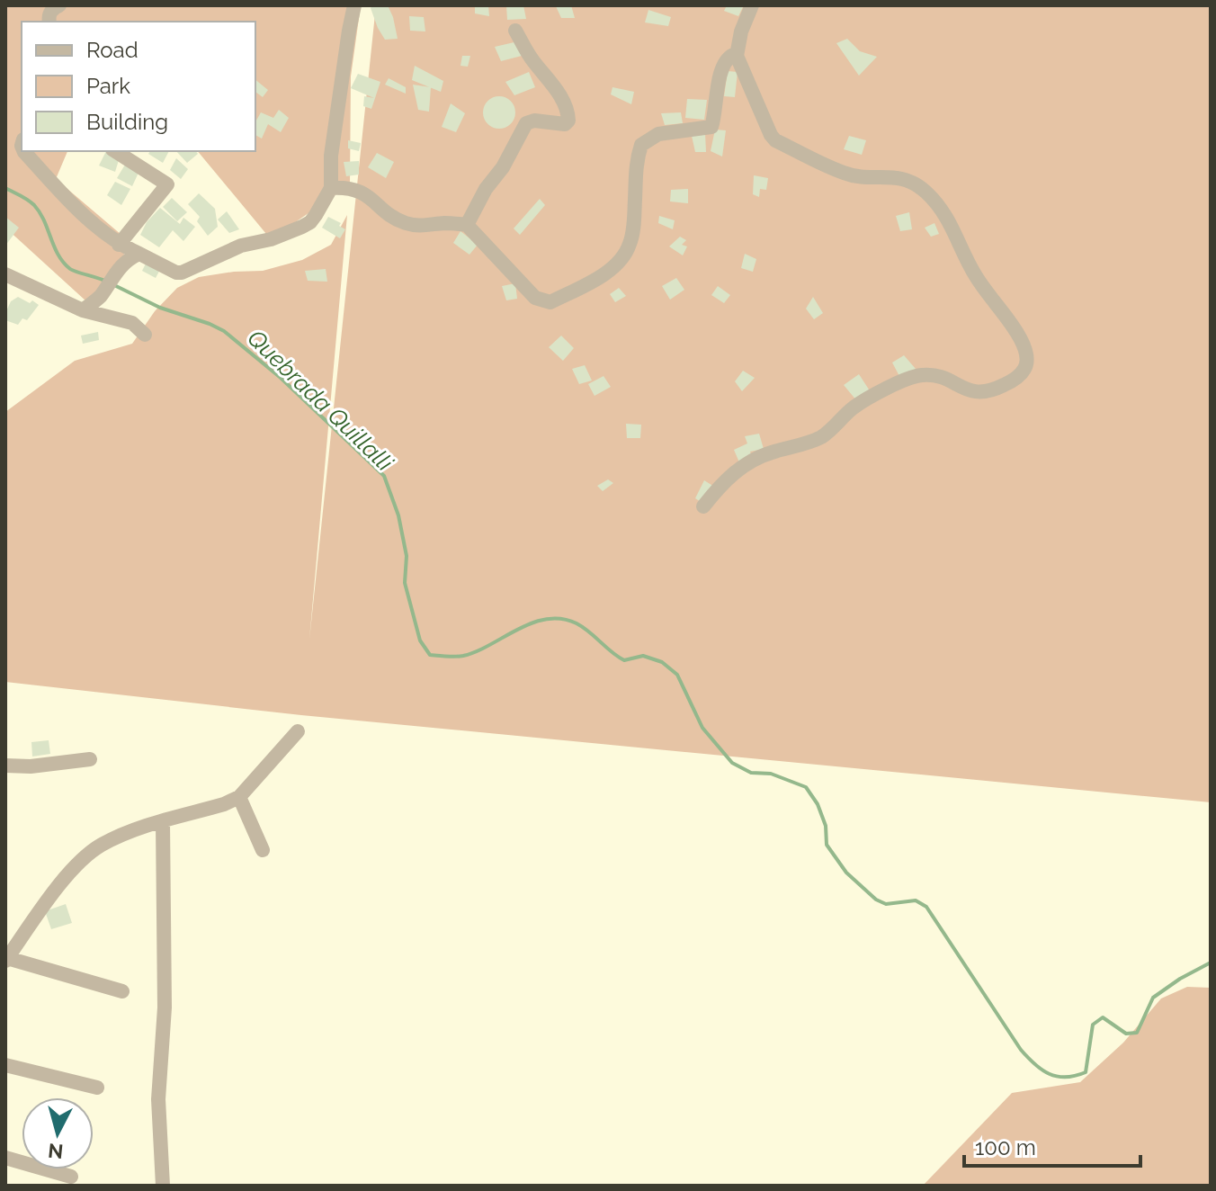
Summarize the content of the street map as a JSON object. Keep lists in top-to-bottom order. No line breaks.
{"water":["Quebrada Quillalli"],"legend":["Road","Park","Building"],"scale_bar":"100 m","north":"bottom"}
